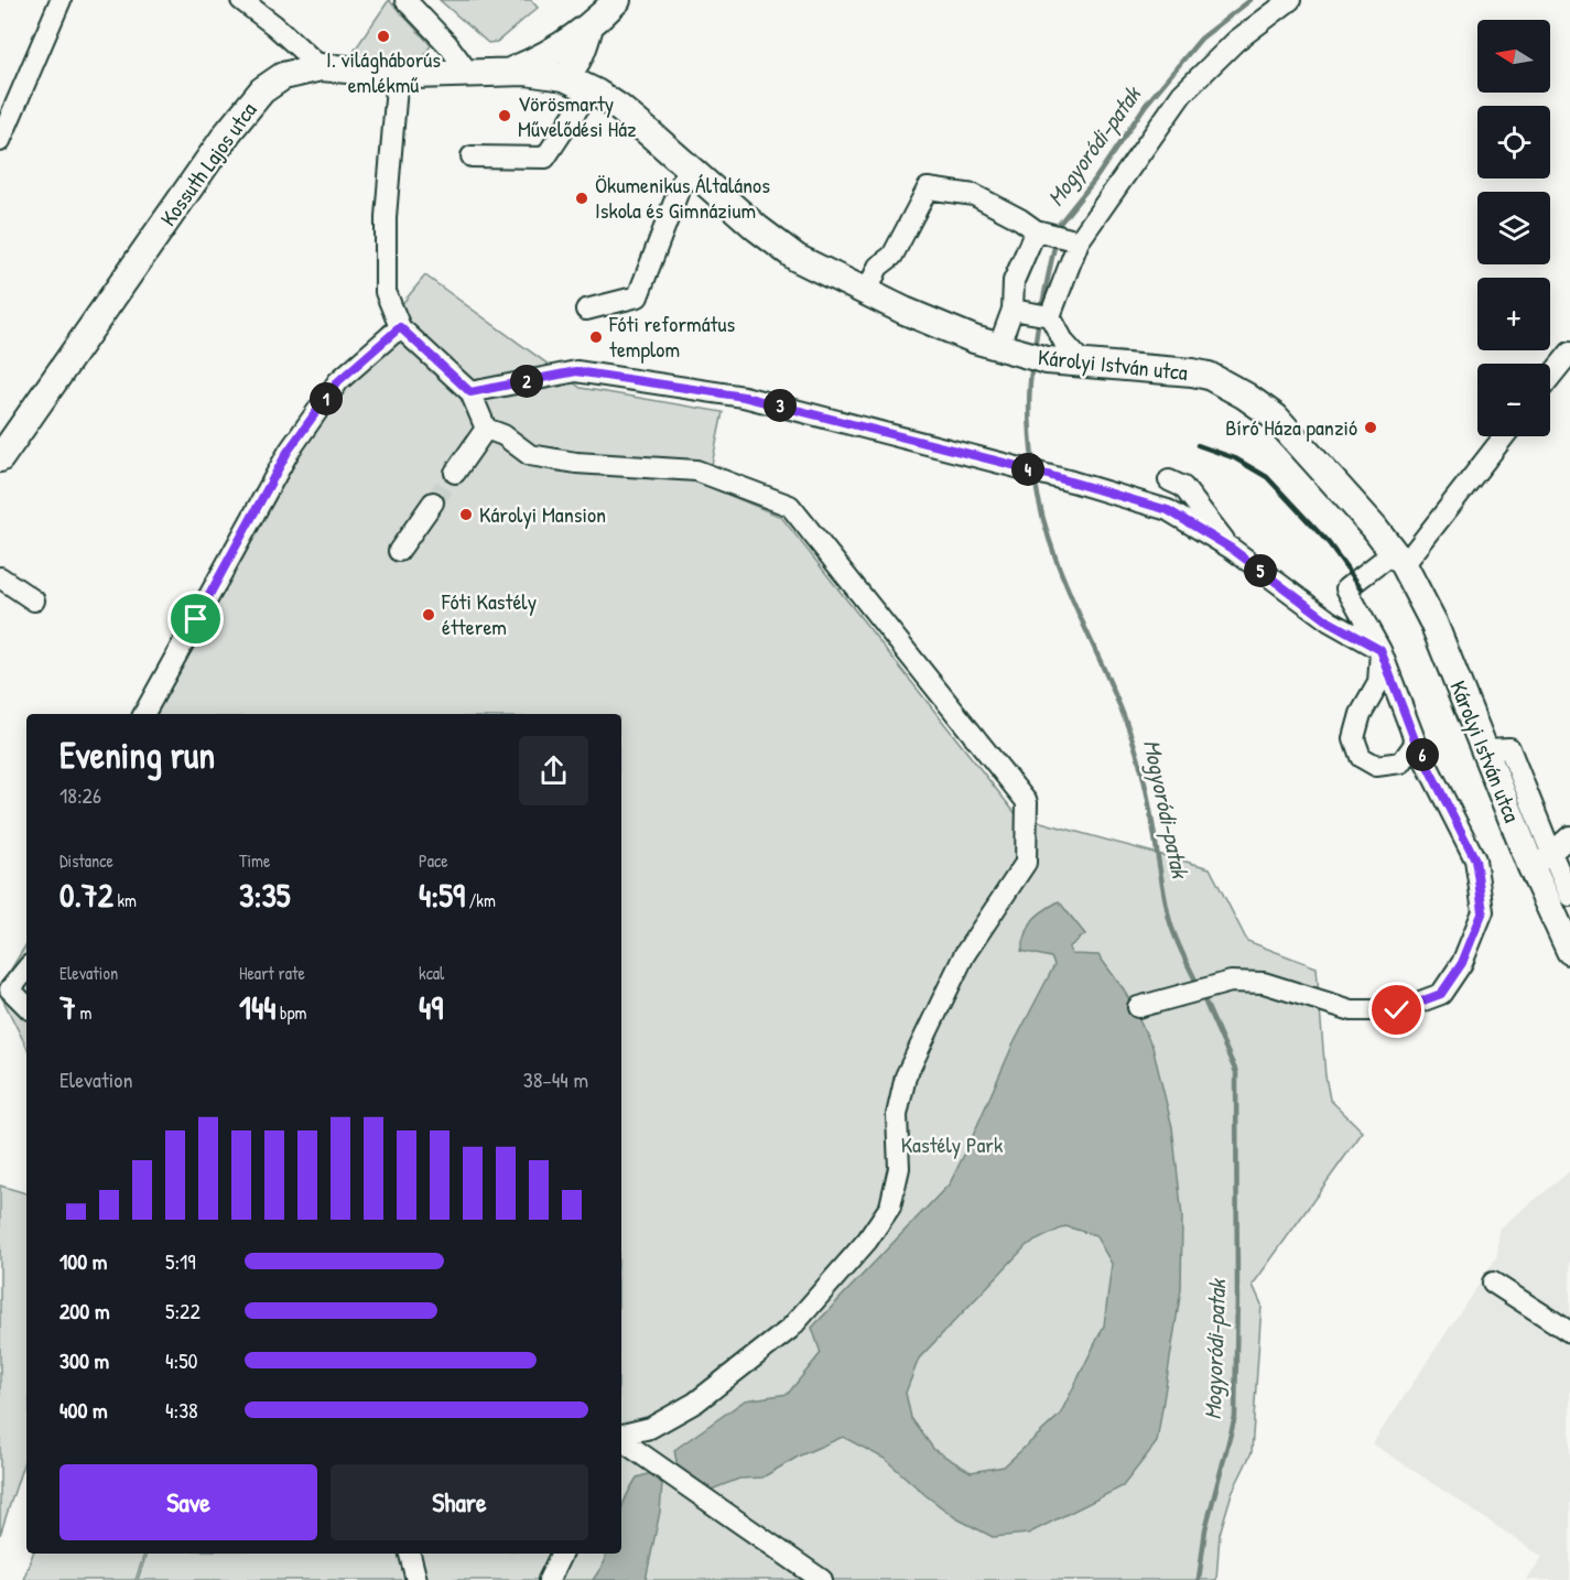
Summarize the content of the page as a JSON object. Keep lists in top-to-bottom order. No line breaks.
{"streets":{"main road":["Kossuth Lajos utca","Károlyi István utca"]},"crossings":[["Kossuth Lajos utca","Károlyi István utca"]],"water":["Mogyoródi-patak"],"parks":["Kastély Park"],"places":["I. világháborús emlékmű","Vörösmarty Művelődési Ház","Ökumenikus Általános Iskola és Gimnázium","Fóti református templom","Bíró Háza panzió","Károlyi Mansion","Fóti Kastély étterem"],"north":"left","page":{"map_buttons":["+","−"],"pins":["2","1","3","4","5","6"],"heading":["Evening run","18:26"],"stats":[["Distance","0.72 km"],["Time","3:35"],["Pace","4:59 /km"],["Elevation","7 m"],["Heart rate","144 bpm"],["kcal","49"]],"chart":["Elevation","38–44 m"],"list":[{"name":"100 m","note":"5:19"},{"name":"200 m","note":"5:22"},{"name":"300 m","note":"4:50"},{"name":"400 m","note":"4:38"}],"buttons":["Save","Share"]}}
